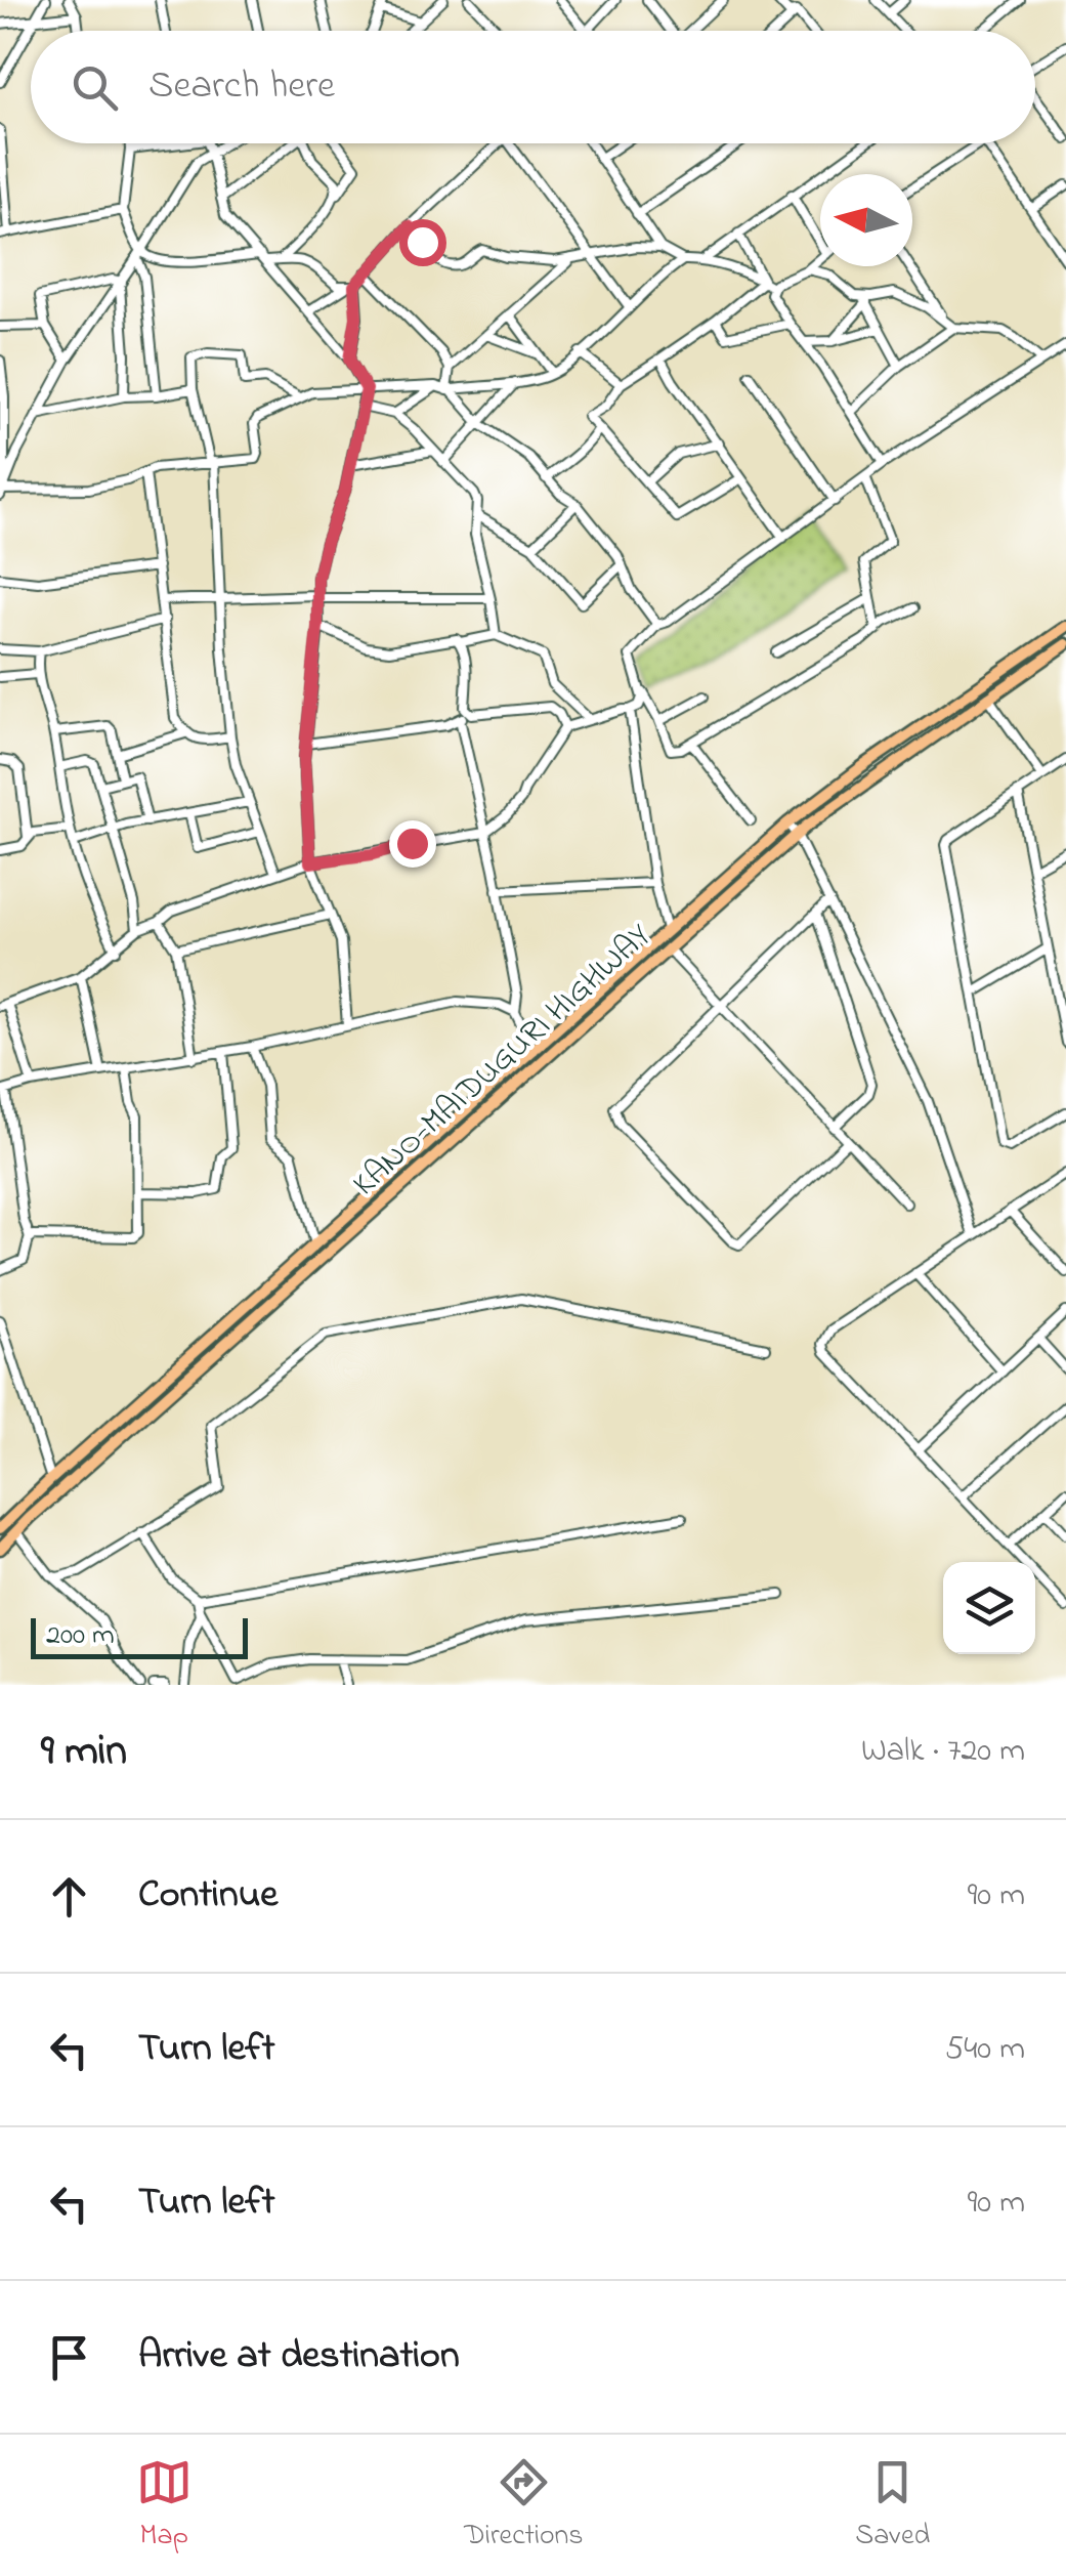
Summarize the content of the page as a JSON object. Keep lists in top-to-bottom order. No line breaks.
{"streets":{"highway":["KANO-MAIDUGURI HIGHWAY"]},"scale_bar":"200 m","north":"left","page":{"search":"Search here","scale":"200 m","heading":["9 min","Walk · 720 m"],"list":[["Continue","90 m"],["Turn left","540 m"],["Turn left","90 m"],"Arrive at destination"],"nav":["Map","Directions","Saved"]}}
